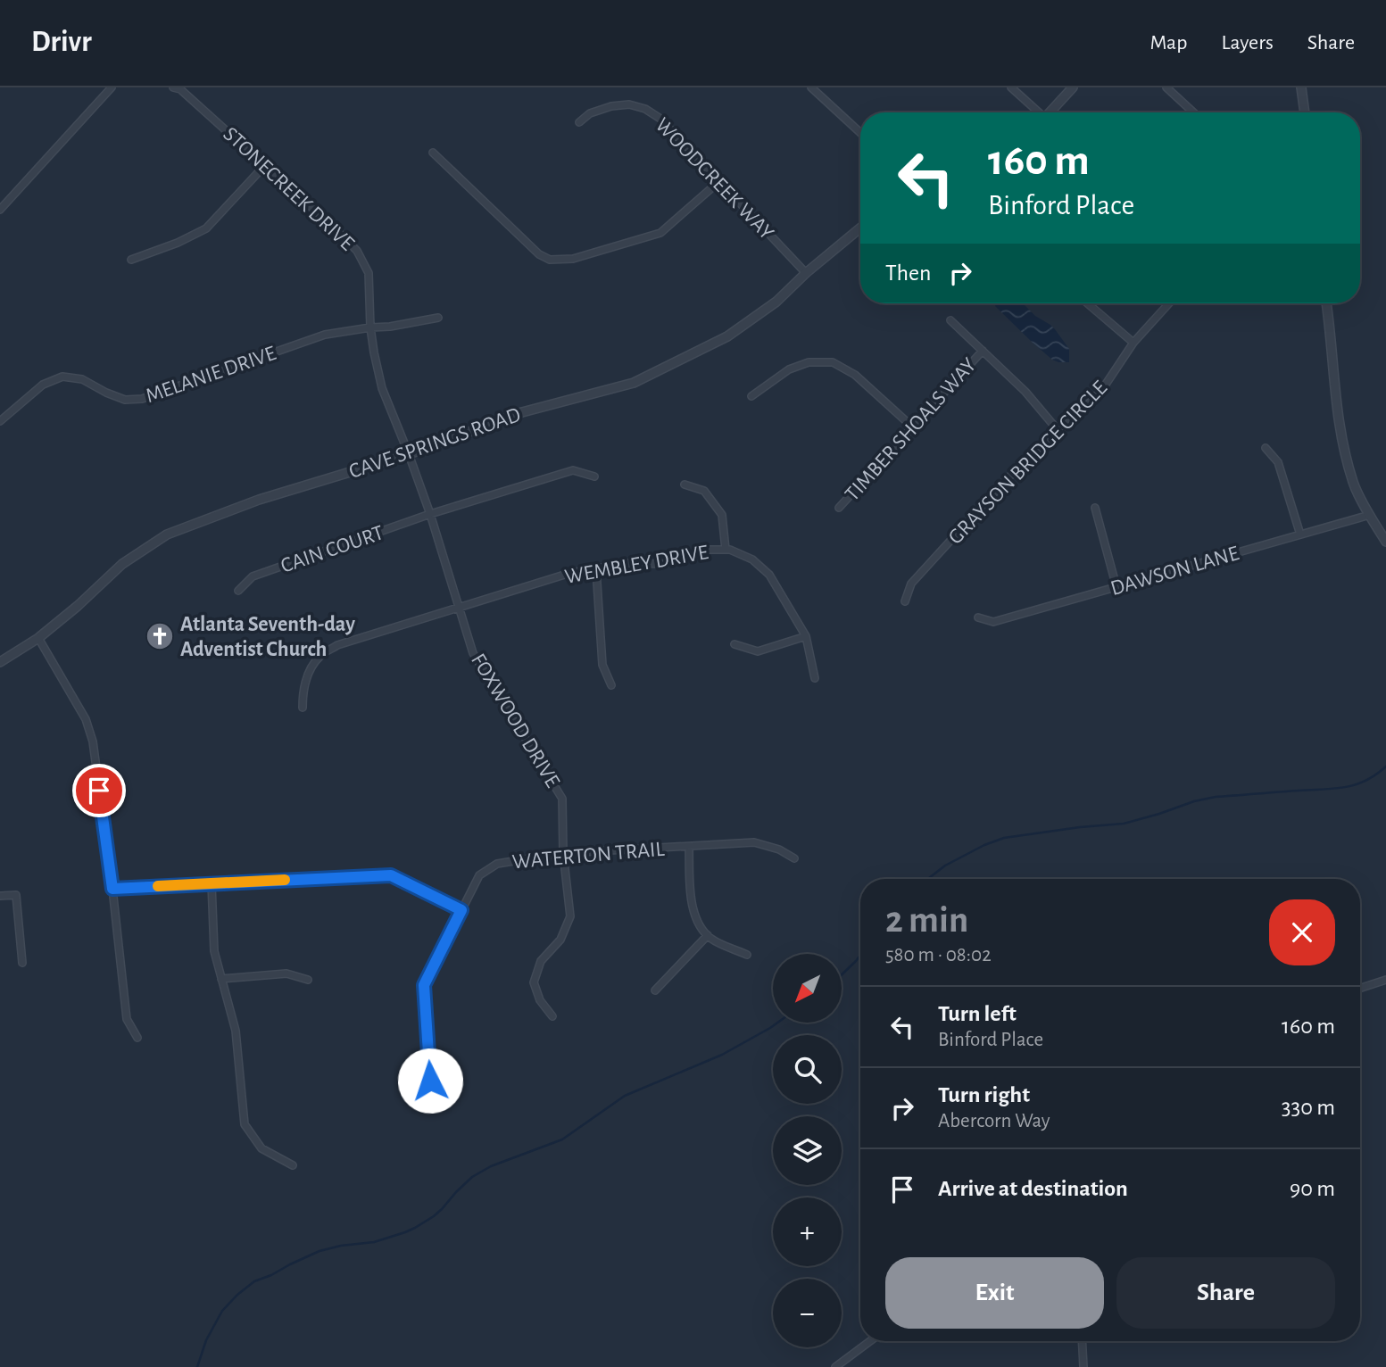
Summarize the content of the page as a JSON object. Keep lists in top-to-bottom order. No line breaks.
{"streets":{"street":["WOODCREEK WAY","STONECREEK DRIVE","MELANIE DRIVE","TIMBER SHOALS WAY","CAVE SPRINGS ROAD","GRAYSON BRIDGE CIRCLE","CAIN COURT","WEMBLEY DRIVE","DAWSON LANE","FOXWOOD DRIVE","WATERTON TRAIL"]},"crossings":[["WOODCREEK WAY","CAVE SPRINGS ROAD"],["STONECREEK DRIVE","MELANIE DRIVE"],["STONECREEK DRIVE","CAVE SPRINGS ROAD"],["STONECREEK DRIVE","FOXWOOD DRIVE"],["CAVE SPRINGS ROAD","FOXWOOD DRIVE"],["CAIN COURT","FOXWOOD DRIVE"],["WEMBLEY DRIVE","FOXWOOD DRIVE"],["FOXWOOD DRIVE","WATERTON TRAIL"]],"places":{"church":["Atlanta Seventh-day Adventist Church"]},"north":"bottom left","page":{"header":"Drivr","nav":["Map","Layers","Share"],"turn":["160 m","Binford Place"],"then":"Then","heading":["2 min","580 m · 08:02"],"map_buttons":["+","−"],"list":[{"name":"Turn left","note":"Binford Place","value":"160 m"},{"name":"Turn right","note":"Abercorn Way","value":"330 m"},{"name":"Arrive at destination","value":"90 m"}],"buttons":["Exit","Share"]}}
